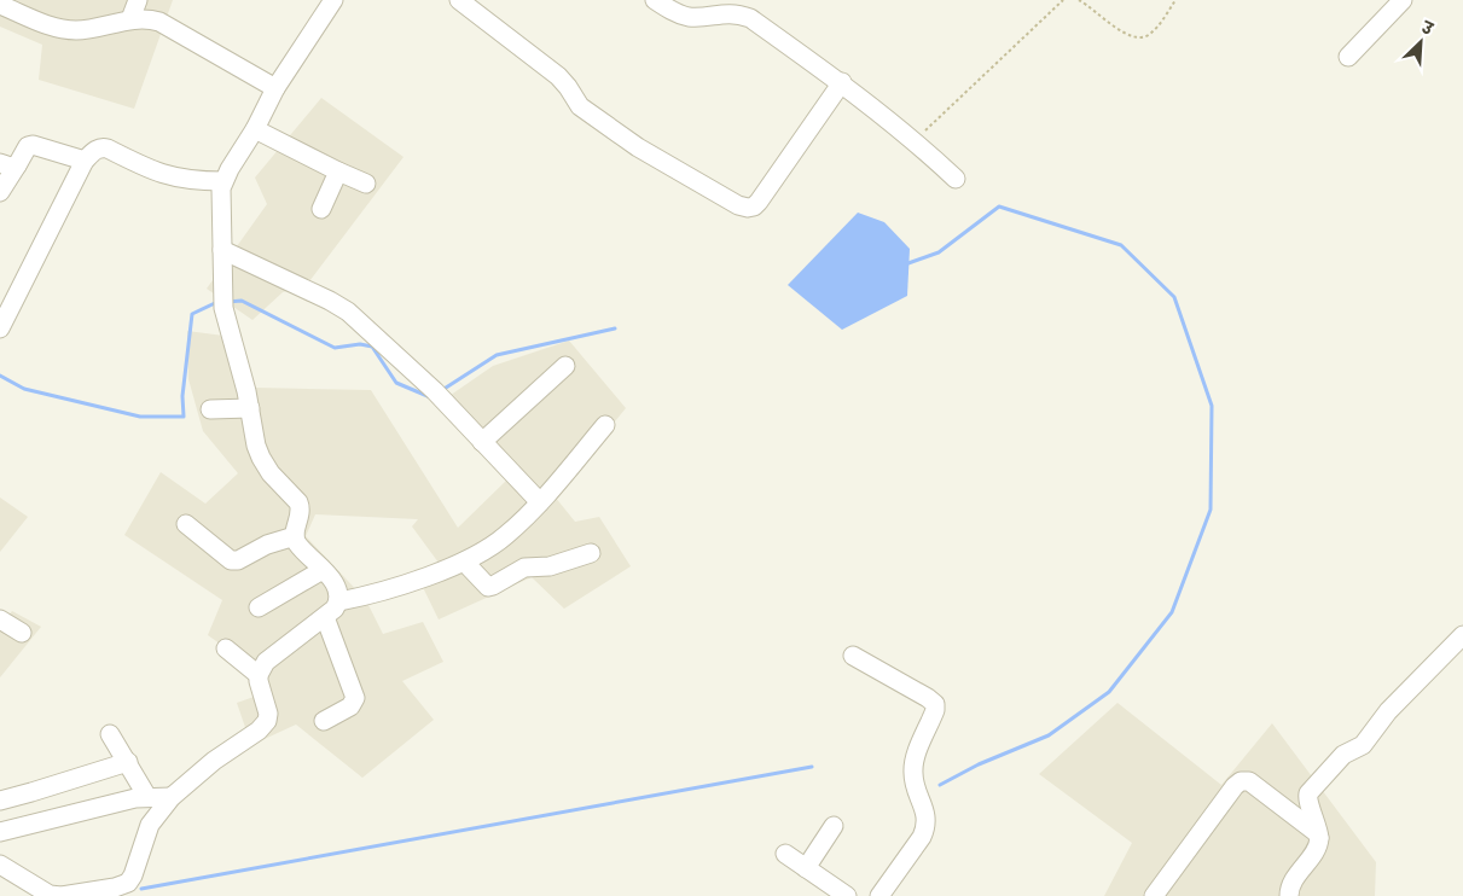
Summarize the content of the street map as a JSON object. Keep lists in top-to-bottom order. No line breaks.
{"north":"top right"}
